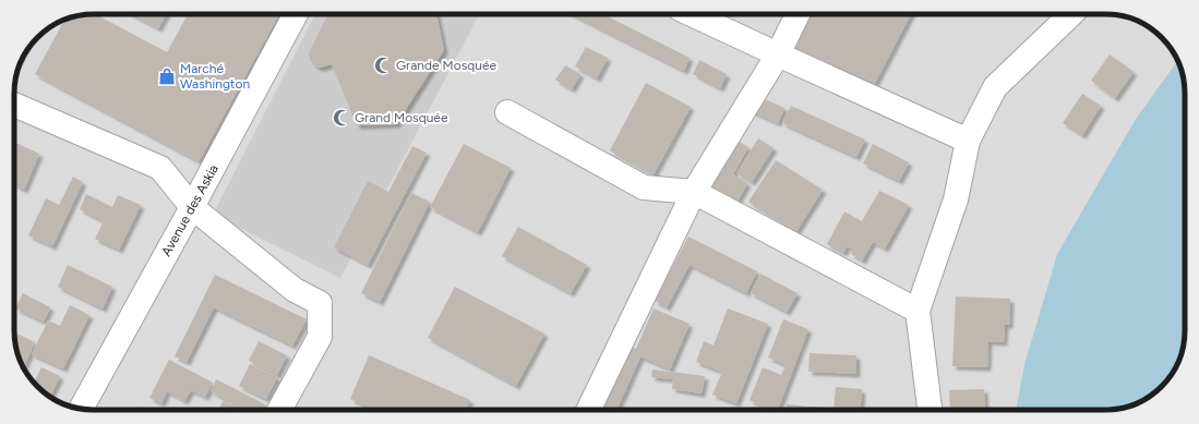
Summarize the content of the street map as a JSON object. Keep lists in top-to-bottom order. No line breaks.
{"streets":{"street":["Avenue des Askia"]},"places":{"mosque":["Grande Mosquée","Grand Mosquée"],"shop":["Marché Washington"]}}
